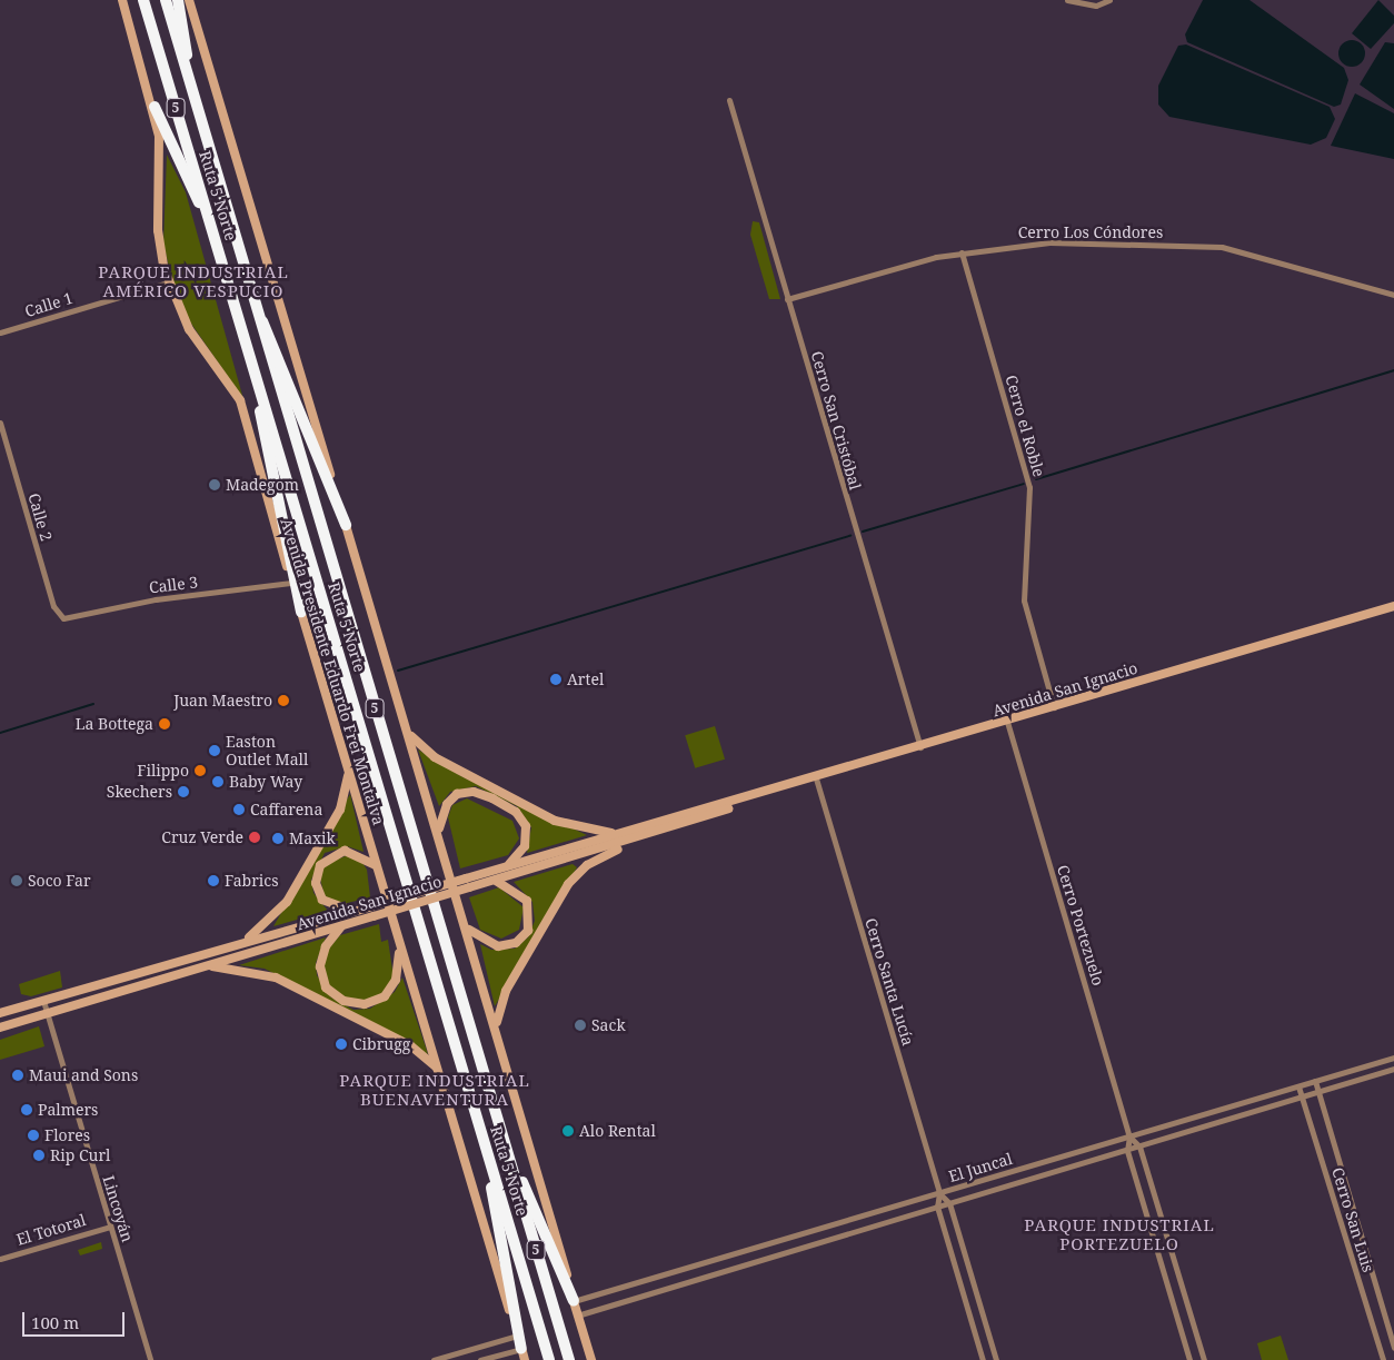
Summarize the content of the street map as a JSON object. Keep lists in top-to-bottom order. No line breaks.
{"streets":{"highway":["5","Ruta 5 Norte"],"main road":["Avenida Presidente Eduardo Frei Montalva","Avenida San Ignacio"],"street":["Cerro Los Cóndores","Calle 1","Cerro San Cristóbal","Cerro el Roble","Calle 2","Calle 3","Cerro Portezuelo","Cerro Santa Lucía","El Juncal","Lincoyán","Cerro San Luis","El Totoral"]},"crossings":[["Cerro Los Cóndores","Cerro San Cristóbal"],["Cerro Los Cóndores","Cerro el Roble"],["Calle 1","Avenida Presidente Eduardo Frei Montalva"],["Cerro San Cristóbal","Avenida San Ignacio"],["Cerro el Roble","Avenida San Ignacio"],["Calle 2","Calle 3"],["Calle 3","Avenida Presidente Eduardo Frei Montalva"],["Avenida San Ignacio","Cerro Portezuelo"],["Avenida San Ignacio","Cerro Santa Lucía"],["Avenida San Ignacio","Lincoyán"],["Cerro Portezuelo","El Juncal"],["Cerro Santa Lucía","El Juncal"],["El Juncal","Cerro San Luis"],["Lincoyán","El Totoral"]],"districts":["PARQUE INDUSTRIAL AMÉRICO VESPUCIO","PARQUE INDUSTRIAL BUENAVENTURA","PARQUE INDUSTRIAL PORTEZUELO"],"places":["Madegom","Artel","Juan Maestro","La Bottega","Easton Outlet Mall","Filippo","Baby Way","Skechers","Caffarena","Cruz Verde","Maxik","Soco Far","Fabrics","Sack","Cibrugg","Maui and Sons","Palmers","Alo Rental","Flores","Rip Curl"],"scale_bar":"100 m"}
